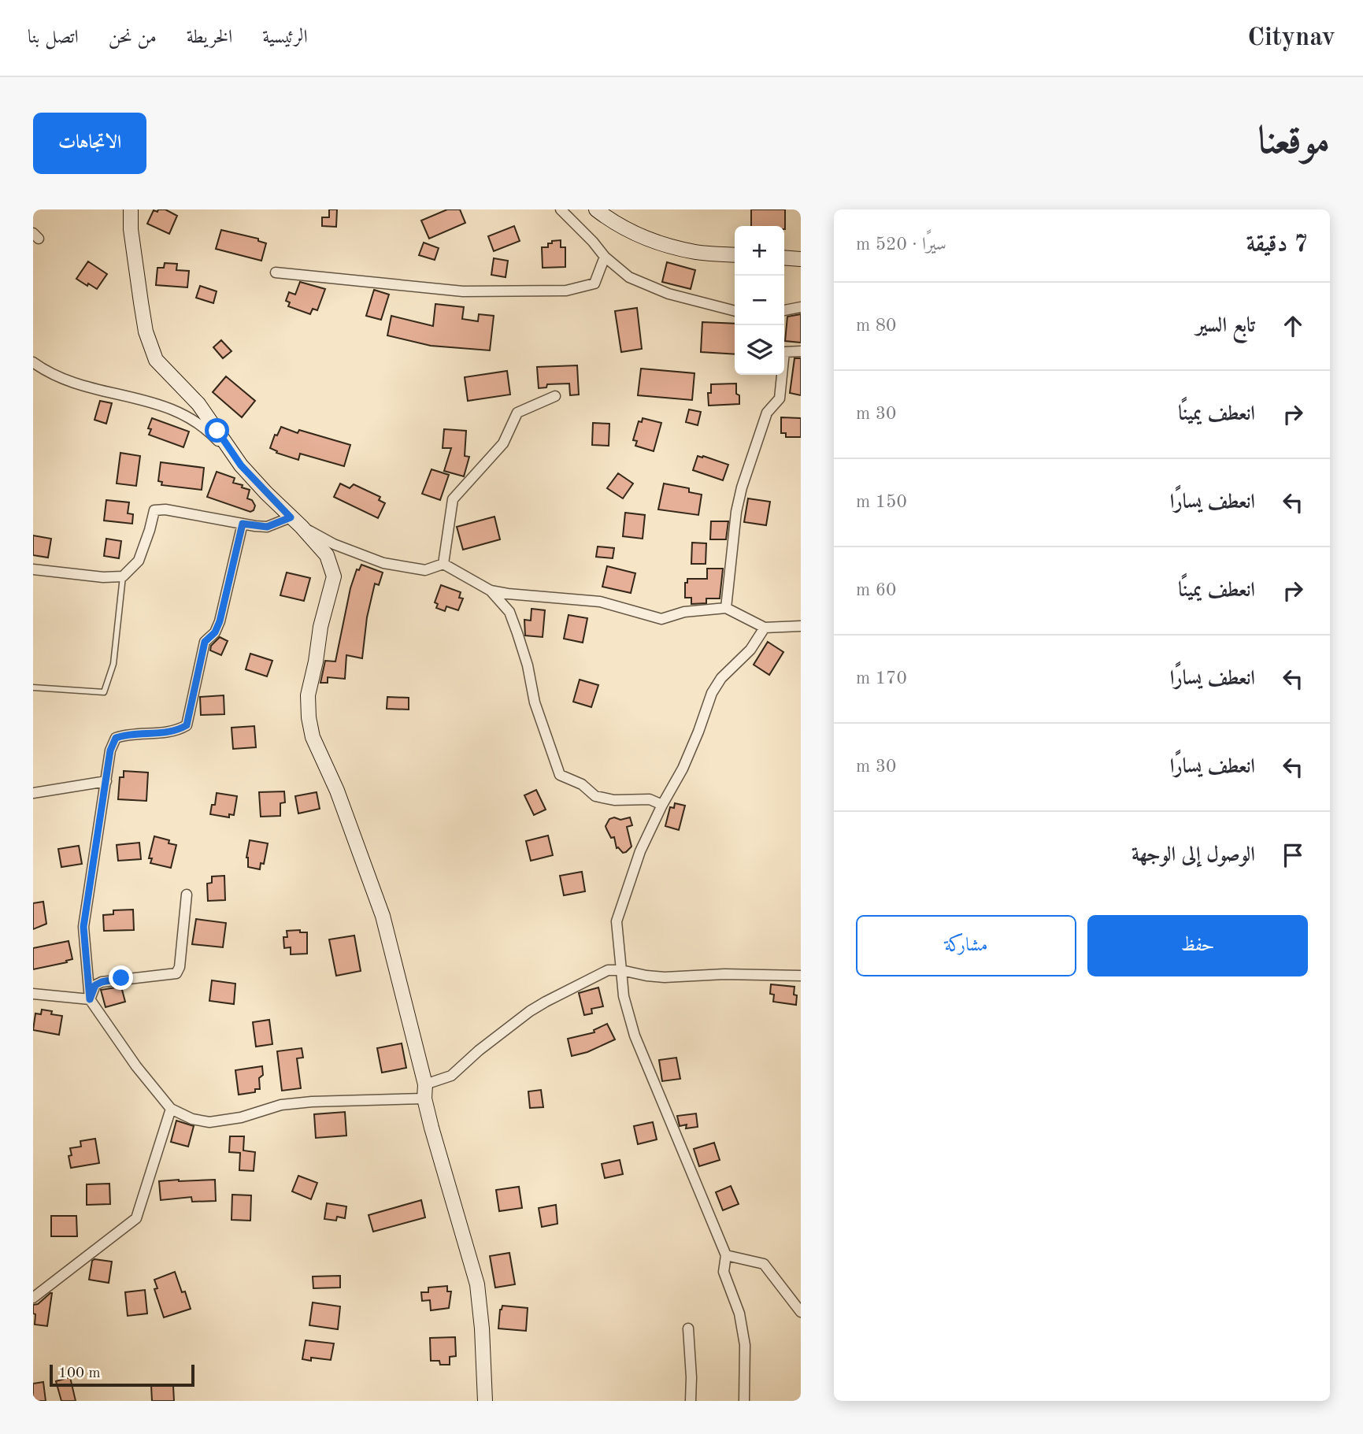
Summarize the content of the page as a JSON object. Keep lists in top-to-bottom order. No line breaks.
{"scale_bar":"100 m","page":{"header":"Citynav","nav":["الرئيسية","الخريطة","من نحن","اتصل بنا"],"title":"موقعنا","buttons":["الاتجاهات",["حفظ","مشاركة"]],"heading":["7 دقيقة","سيرًا · 520 m"],"map_buttons":["+","−"],"list":[["تابع السير","80 m"],["انعطف يمينًا","30 m"],["انعطف يسارًا","150 m"],["انعطف يمينًا","60 m"],["انعطف يسارًا","170 m"],["انعطف يسارًا","30 m"],"الوصول إلى الوجهة"],"scale":"100 m"}}
